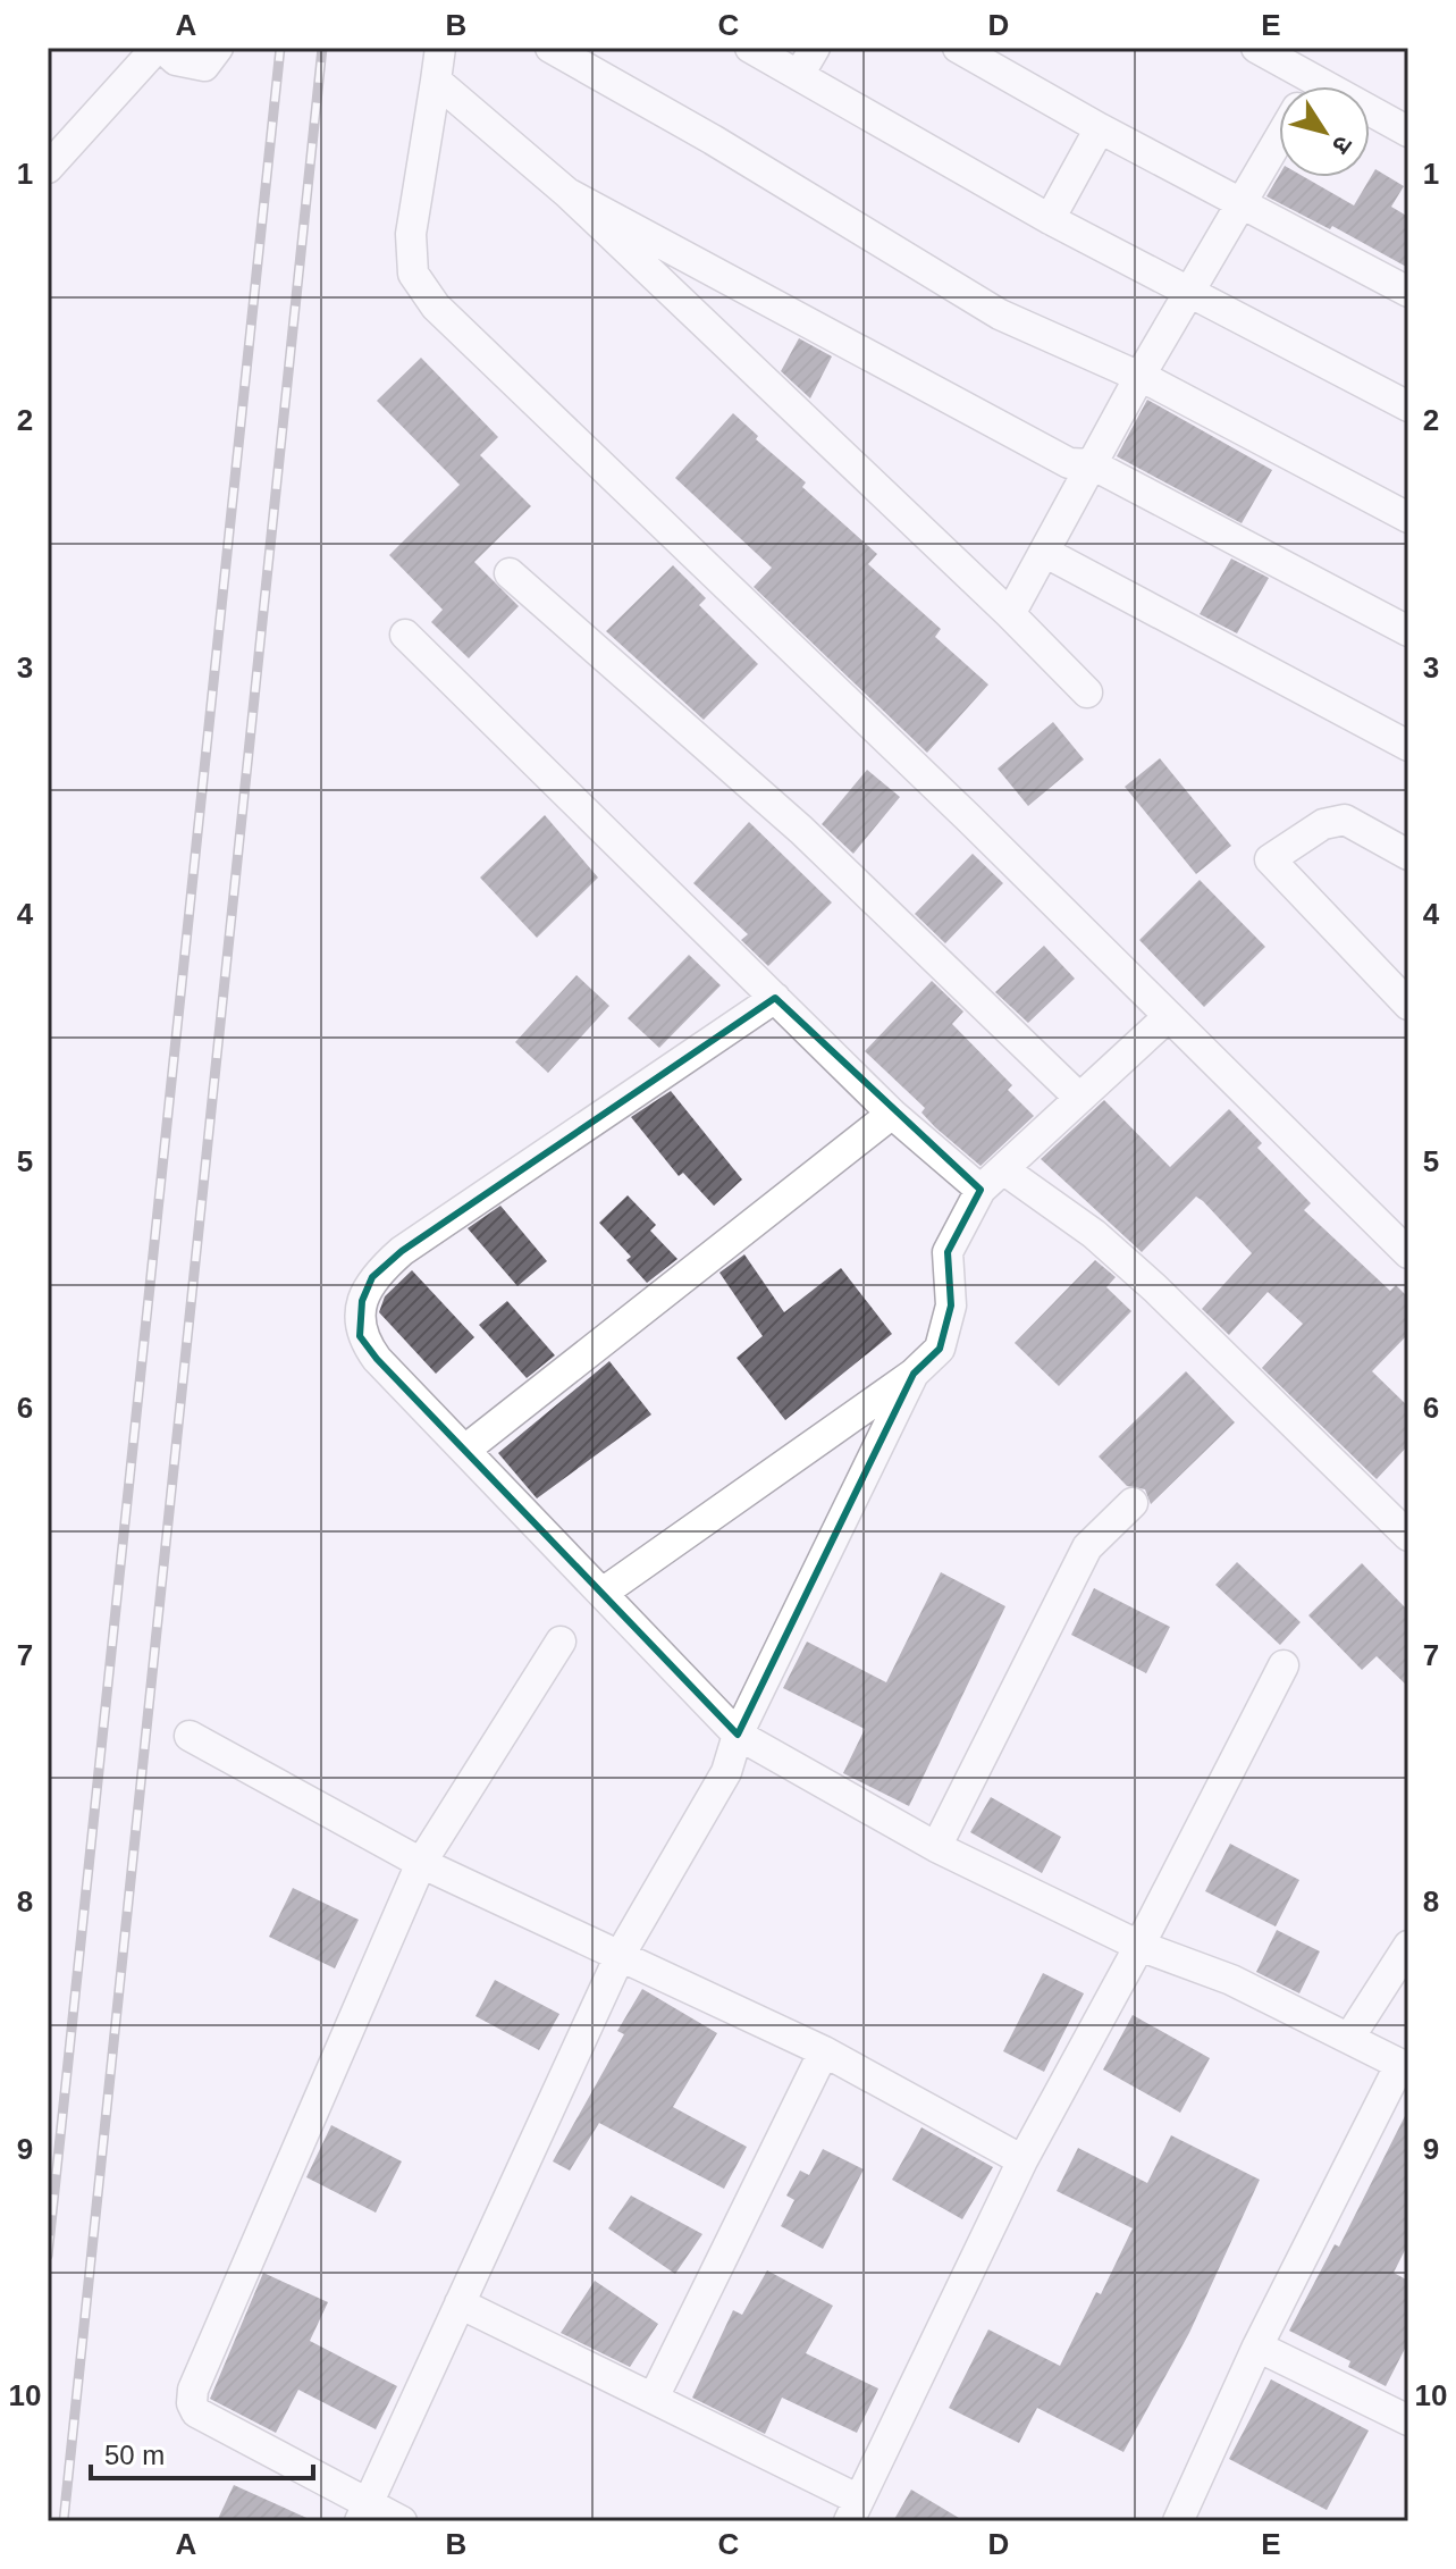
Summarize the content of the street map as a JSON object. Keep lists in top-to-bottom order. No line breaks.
{"scale_bar":"50 m","north":"bottom right","grid":{"columns":["A","B","C","D","E"],"rows":["1","2","3","4","5","6","7","8","9","10"]}}
